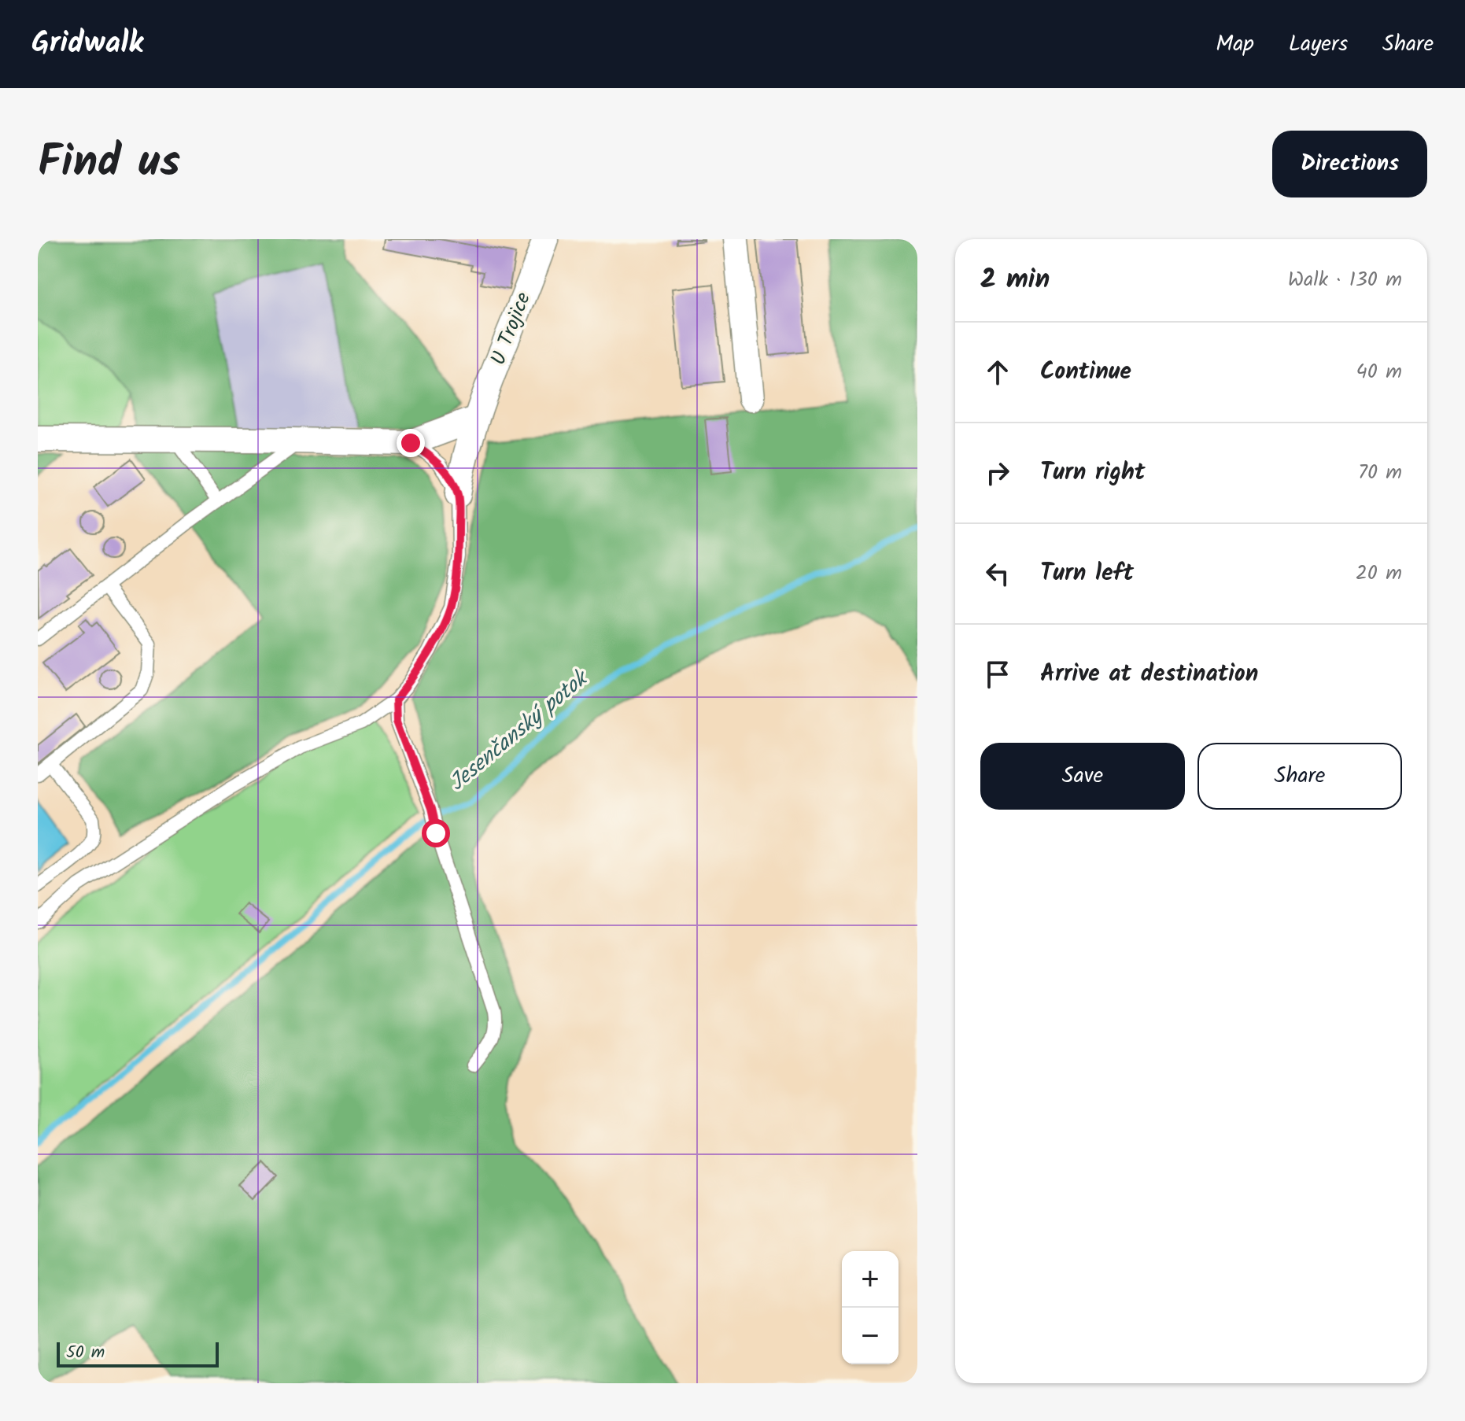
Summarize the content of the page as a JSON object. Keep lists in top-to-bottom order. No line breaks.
{"streets":{"street":["U Trojice"]},"water":["Jesenčanský potok"],"scale_bar":"50 m","page":{"header":"Gridwalk","nav":["Map","Layers","Share"],"title":"Find us","buttons":["Directions",["Save","Share"]],"heading":["2 min","Walk · 130 m"],"list":[["Continue","40 m"],["Turn right","70 m"],["Turn left","20 m"],"Arrive at destination"],"map_buttons":["+","−"],"scale":"50 m"}}
